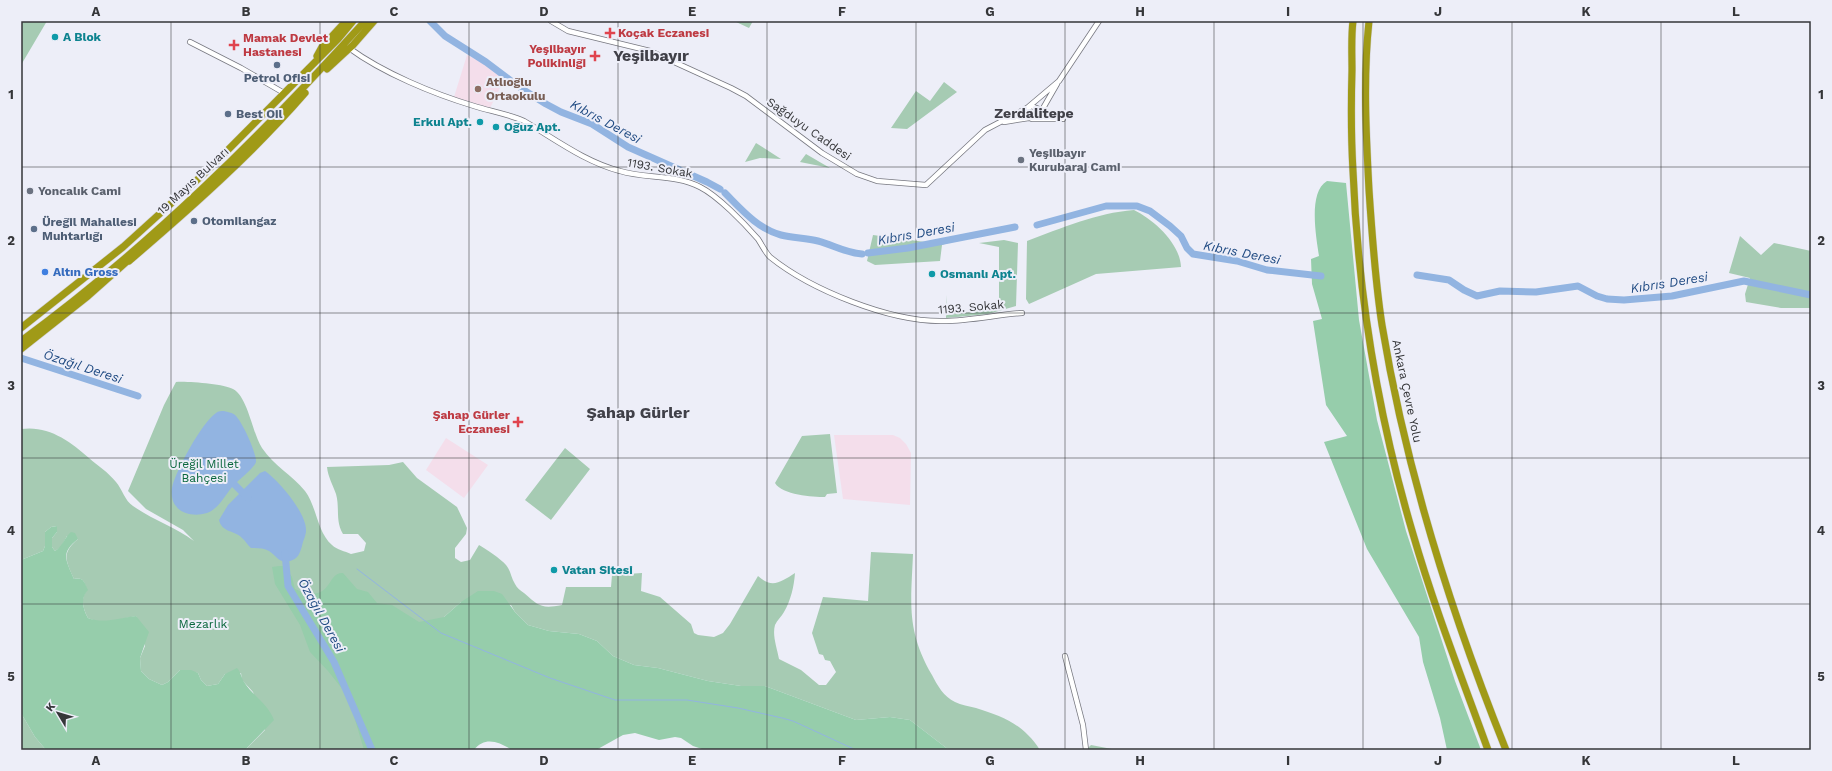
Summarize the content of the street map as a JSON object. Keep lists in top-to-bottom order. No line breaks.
{"streets":{"highway":["19 Mayıs Bulvarı","Ankara Çevre Yolu"],"street":["Sağduyu Caddesi","1193. Sokak"]},"districts":["Yeşilbayır","Zerdalitepe","Şahap Gürler"],"water":["Kıbrıs Deresi","Özağıl Deresi"],"parks":["Üreğil Millet Bahçesi","Mezarlık"],"places":{"health":["Koçak Eczanesi","Mamak Devlet Hastanesi","Yeşilbayır Polikinliği","Şahap Gürler Eczanesi"],"other":["A Blok","Petrol Ofisi","Atlıoğlu Ortaokulu","Best Oil","Erkul Apt.","Oğuz Apt.","Yeşilbayır Kurubaraj Cami","Yoncalık Cami","Otomilangaz","Üreğil Mahallesi Muhtarlığı","Altın Gross","Osmanlı Apt.","Vatan Sitesi"]},"north":"top left","grid":{"columns":["A","B","C","D","E","F","G","H","I","J","K","L"],"rows":["1","2","3","4","5"]}}
